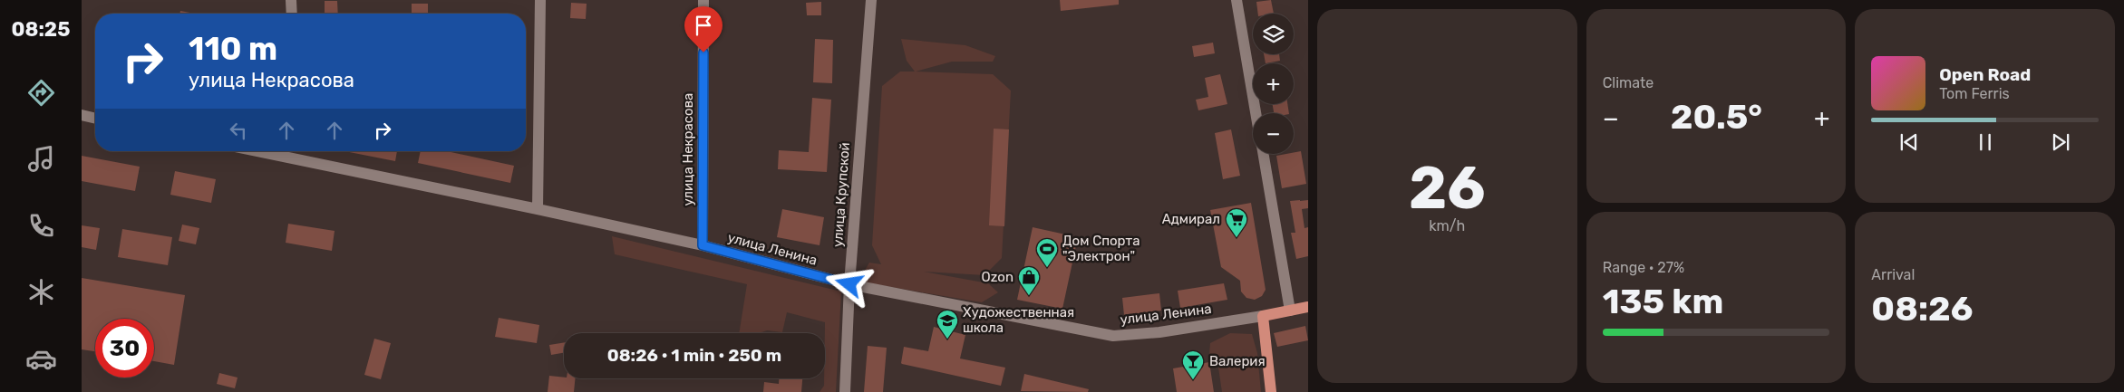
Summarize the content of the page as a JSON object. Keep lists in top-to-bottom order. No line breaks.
{"streets":{"main road":["улица Ленина"],"street":["улица Некрасова","улица Крупской"]},"crossings":[["улица Некрасова","улица Ленина"],["улица Крупской","улица Ленина"]],"places":{"supermarket":["Адмирал"],"sports":["Дом Спорта \"Электрон\""],"shop":["Ozon"],"school or university":["Художественная школа"],"bar":["Валерия"]},"page":{"tabs":"08:25","tile":[["26","km/h"],"Climate",["Range · 27%","135 km"],["Arrival","08:26"]],"map_buttons":["+","−"],"turn":["110 m","улица Некрасова"],"song":["Open Road","Tom Ferris"],"heat":["−","20.5°","+"],"limit":"30","trip":"08:26 · 1 min · 250 m"}}
